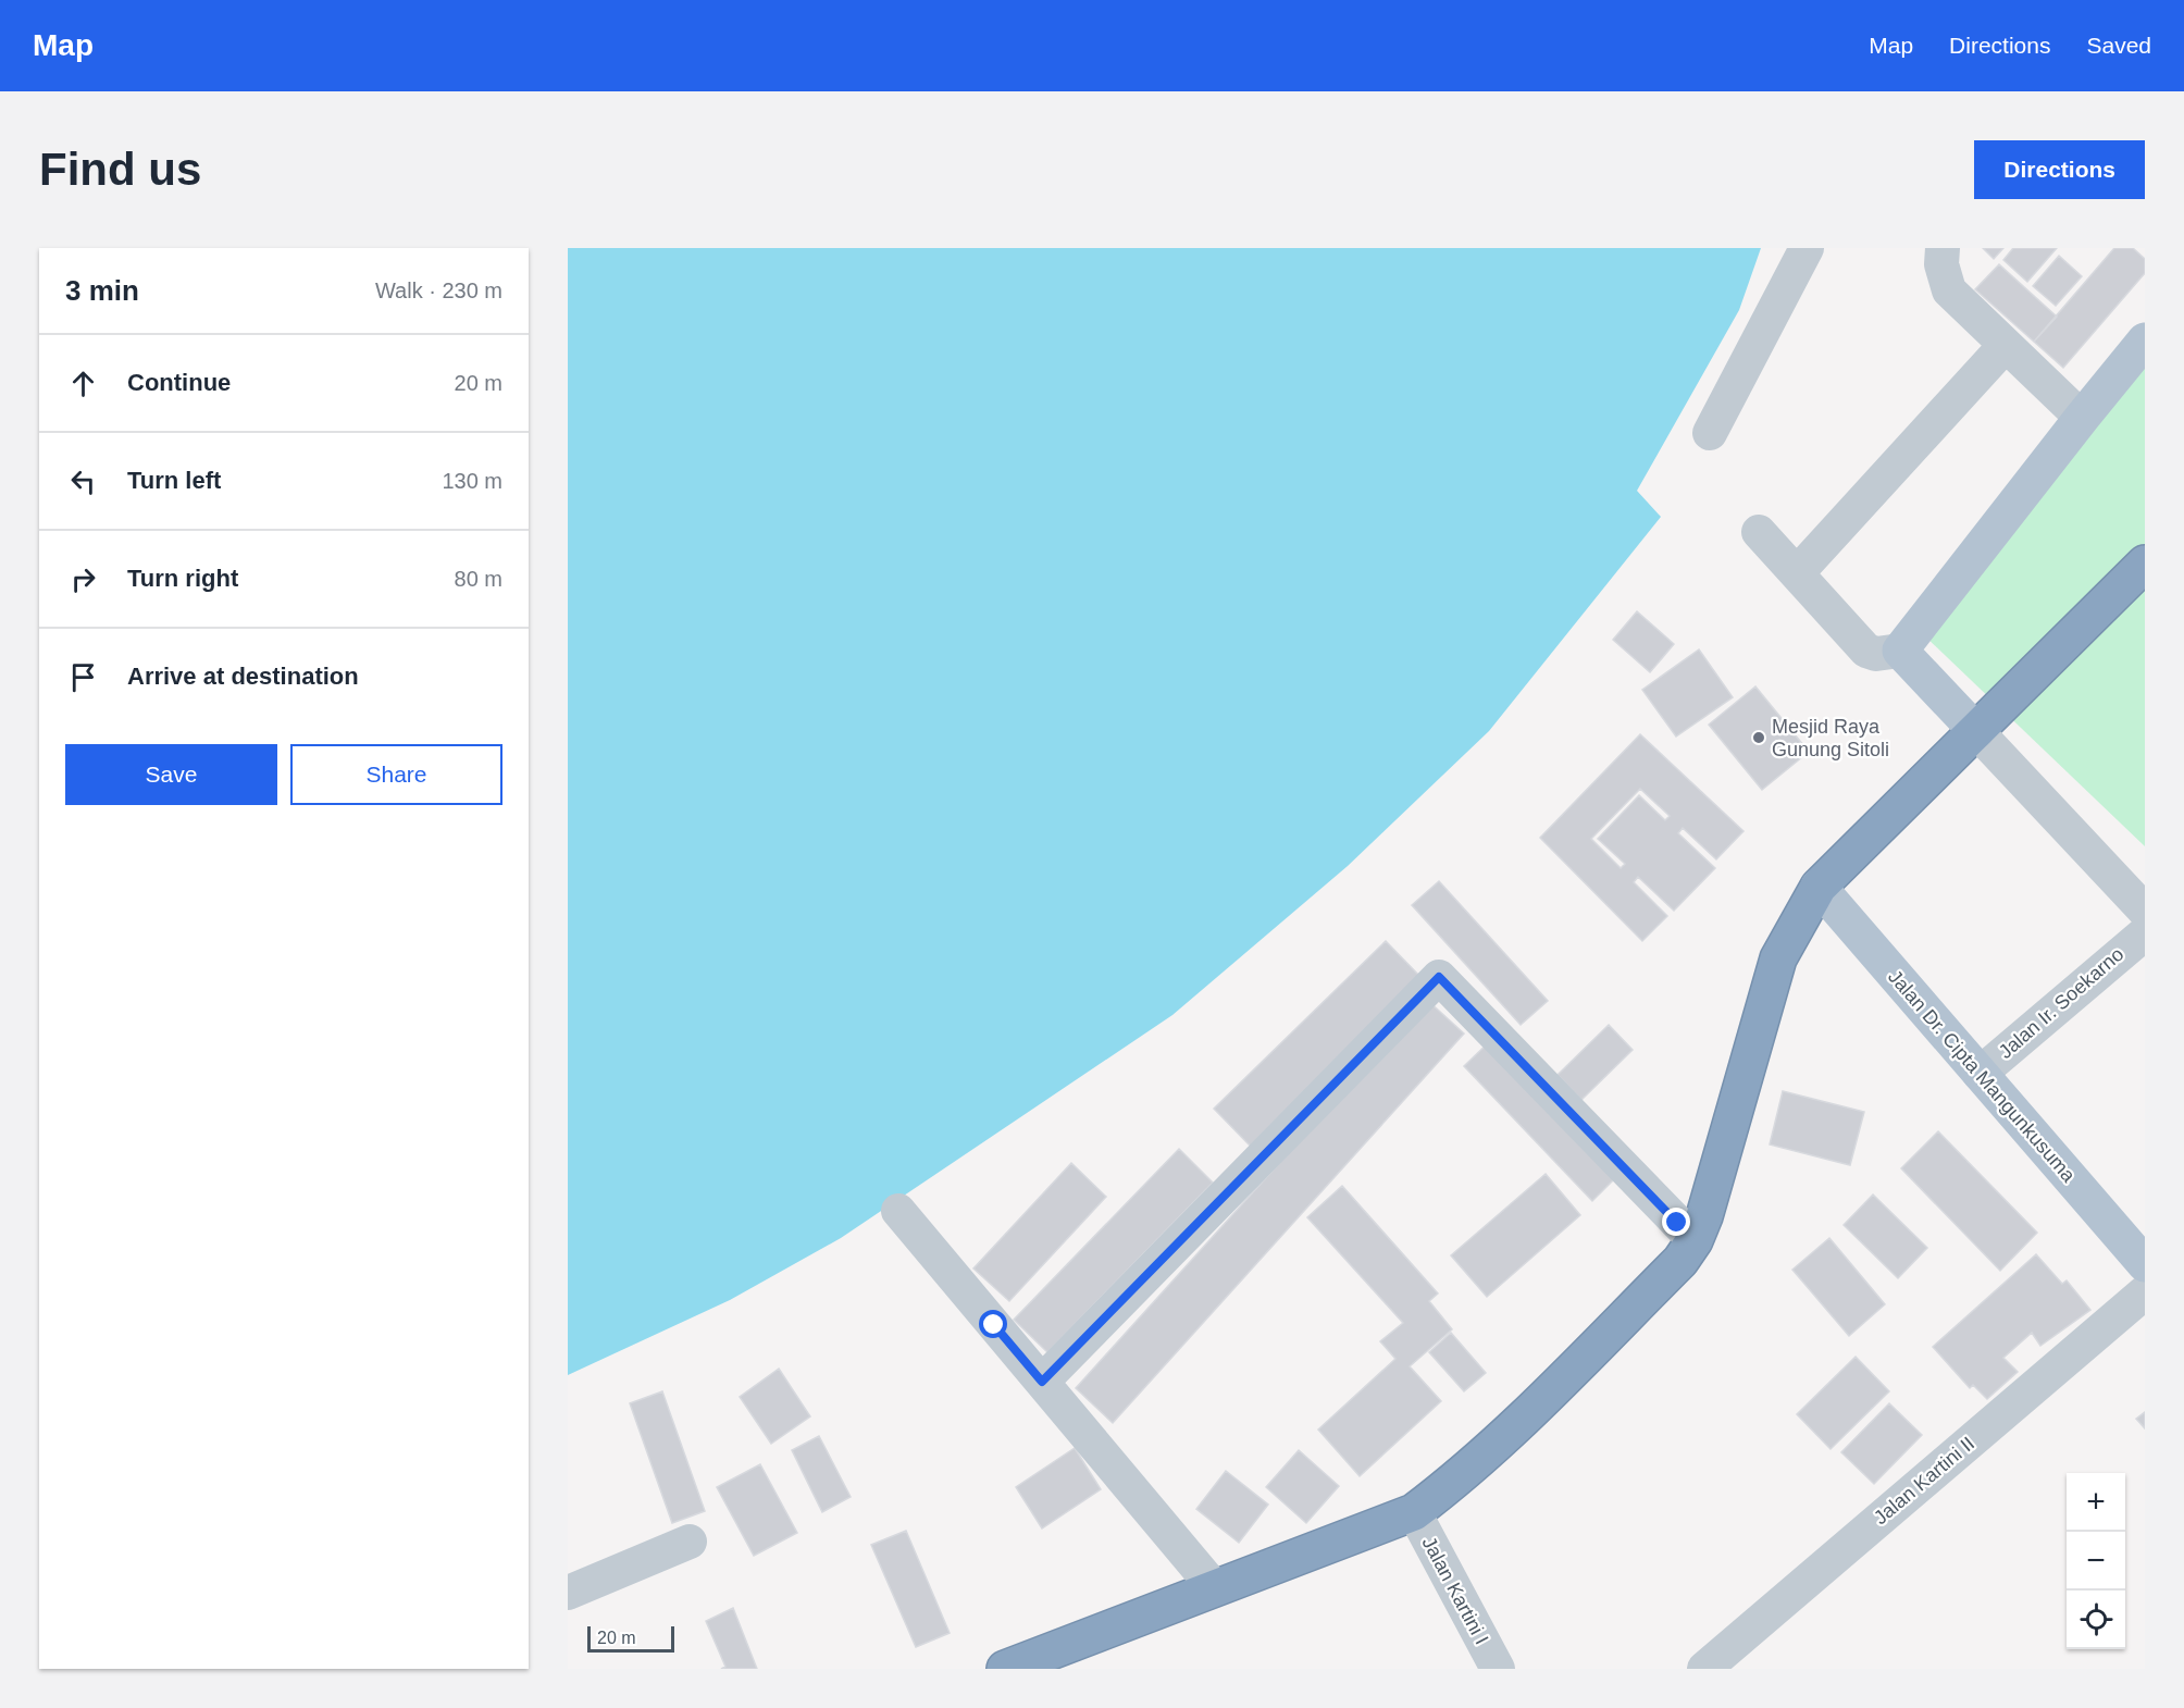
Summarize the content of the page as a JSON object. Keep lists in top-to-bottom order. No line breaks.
{"streets":{"main road":["Jalan Dr. Cipta Mangunkusuma"],"street":["Jalan Ir. Soekarno","Jalan Kartini II","Jalan Kartini I"]},"crossings":[["Jalan Ir. Soekarno","Jalan Dr. Cipta Mangunkusuma"]],"places":["Mesjid Raya Gunung Sitoli"],"scale_bar":"20 m","page":{"header":"Map","nav":["Map","Directions","Saved"],"buttons":["Directions",["Save","Share"]],"title":"Find us","heading":["3 min","Walk · 230 m"],"list":[["Continue","20 m"],["Turn left","130 m"],["Turn right","80 m"],"Arrive at destination"],"map_buttons":["+","−"],"scale":"20 m"}}
